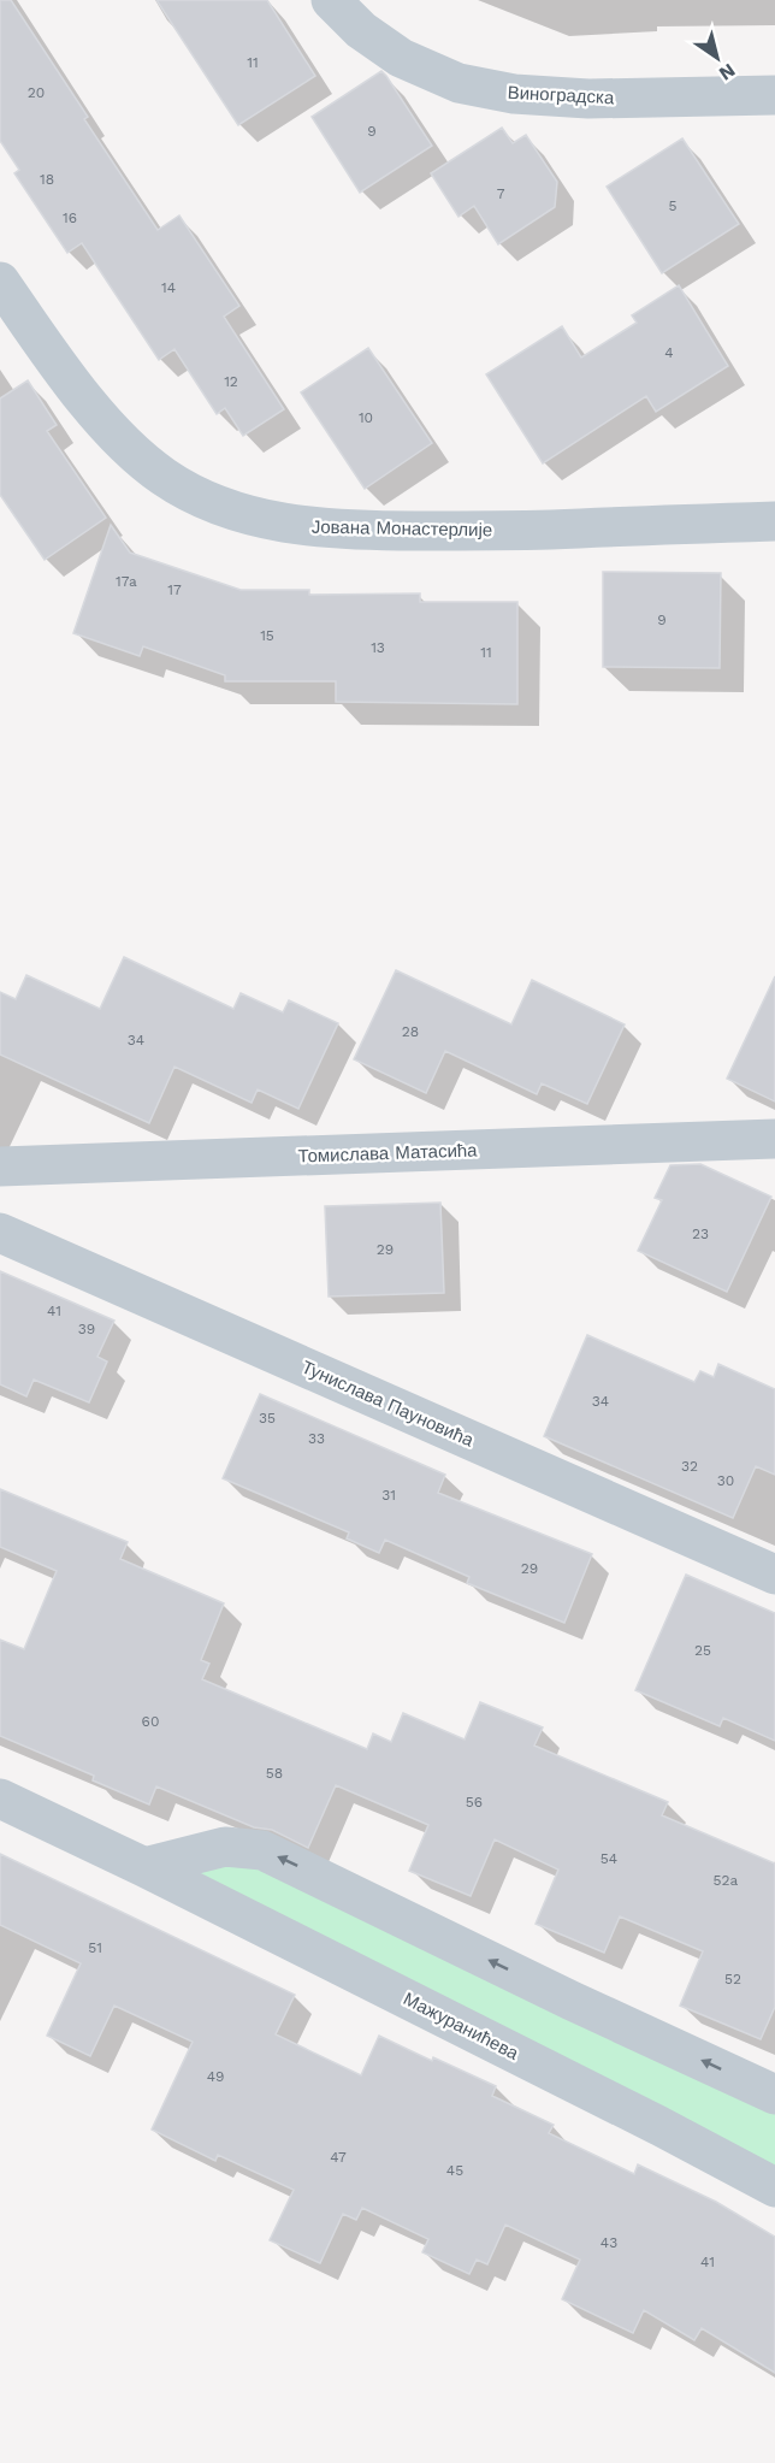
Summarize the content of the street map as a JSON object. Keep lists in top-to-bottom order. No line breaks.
{"streets":{"street":["Виноградска","Јована Монастерлије","Томислава Матасића","Тунислава Пауновића","Мажуранићева"]},"house_numbers":["11","20","9","18","7","5","16","14","4","12","10","17a","17","9","15","13","11","28","34","23","29","41","39","34","35","33","32","30","31","29","25","60","58","56","54","52a","51","52","49","47","45","43","41"],"north":"bottom right"}
